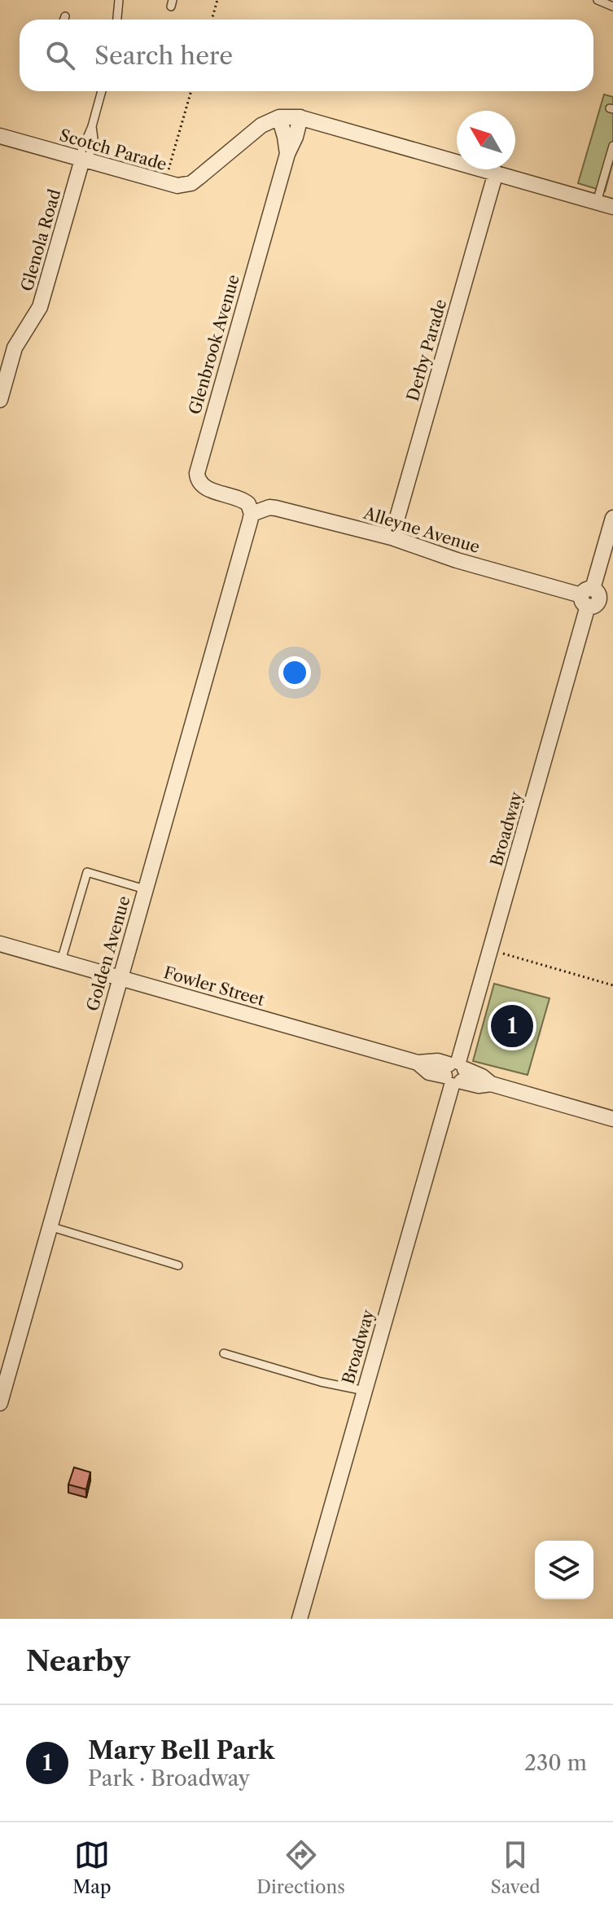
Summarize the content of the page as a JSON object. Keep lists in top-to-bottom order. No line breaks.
{"streets":{"street":["Scotch Parade","Glenola Road","Glenbrook Avenue","Derby Parade","Alleyne Avenue","Broadway","Golden Avenue","Fowler Street"]},"crossings":[["Scotch Parade","Glenola Road"],["Scotch Parade","Glenbrook Avenue"],["Glenbrook Avenue","Alleyne Avenue"],["Glenbrook Avenue","Golden Avenue"],["Derby Parade","Alleyne Avenue"],["Alleyne Avenue","Broadway"],["Alleyne Avenue","Golden Avenue"],["Broadway","Fowler Street"],["Golden Avenue","Fowler Street"]],"north":"top left","page":{"search":"Search here","pins":"1","heading":"Nearby","list":[{"mark":"1","name":"Mary Bell Park","note":"Park · Broadway","value":"230 m"}],"nav":["Map","Directions","Saved"]}}
